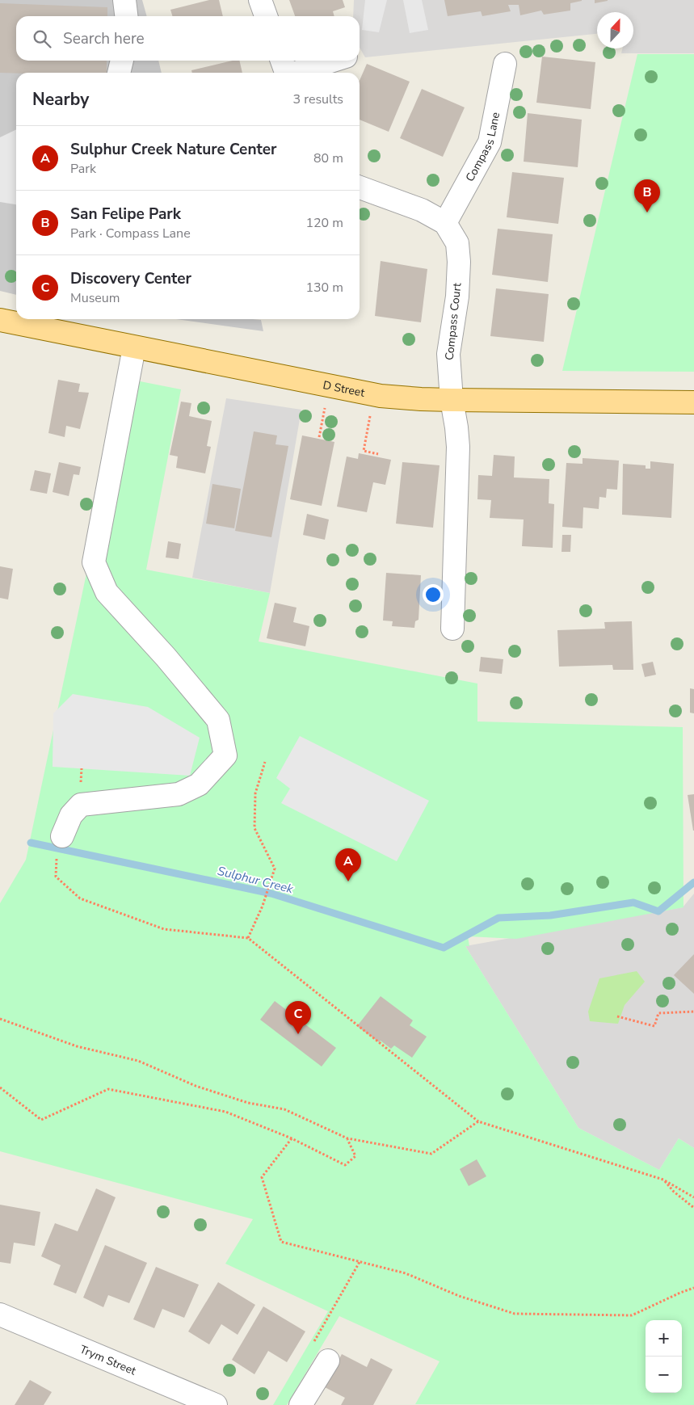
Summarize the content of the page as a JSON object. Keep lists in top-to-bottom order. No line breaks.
{"streets":{"main road":["D Street"],"street":["Compass Lane","Compass Court","Trym Street"]},"crossings":[["Compass Lane","Compass Court"],["Compass Court","D Street"]],"water":["Sulphur Creek"],"north":"top","page":{"search":"Search here","heading":["Nearby","3 results"],"list":[{"mark":"A","name":"Sulphur Creek Nature Center","note":"Park","value":"80 m"},{"mark":"B","name":"San Felipe Park","note":"Park · Compass Lane","value":"120 m"},{"mark":"C","name":"Discovery Center","note":"Museum","value":"130 m"}],"pins":["B","A","C"],"map_buttons":["+","−"]}}
